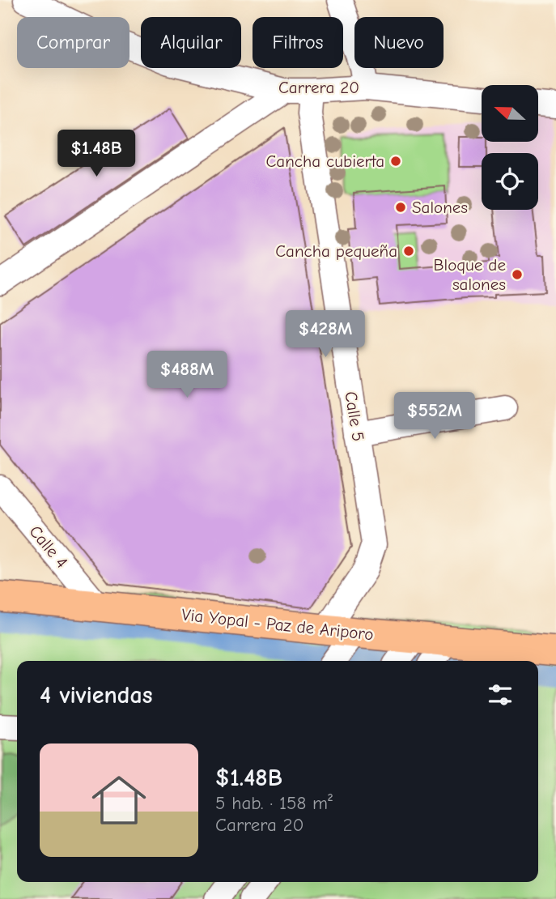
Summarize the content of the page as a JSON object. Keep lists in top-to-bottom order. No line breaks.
{"streets":{"main road":["Via Yopal - Paz de Ariporo"],"street":["Carrera 20","Calle 5","Calle 4"]},"crossings":[["Carrera 20","Calle 5"],["Calle 5","Via Yopal - Paz de Ariporo"],["Calle 4","Via Yopal - Paz de Ariporo"]],"places":["Cancha cubierta","Salones","Cancha pequeña","Bloque de salones"],"north":"left","page":{"chip":["Comprar","Alquilar","Filtros","Nuevo"],"price":["$1.48B","$428M","$488M","$552M"],"heading":"4 viviendas","list":[{"name":"$1.48B","note":"5 hab. · 158 m² · Carrera 20"}]}}
